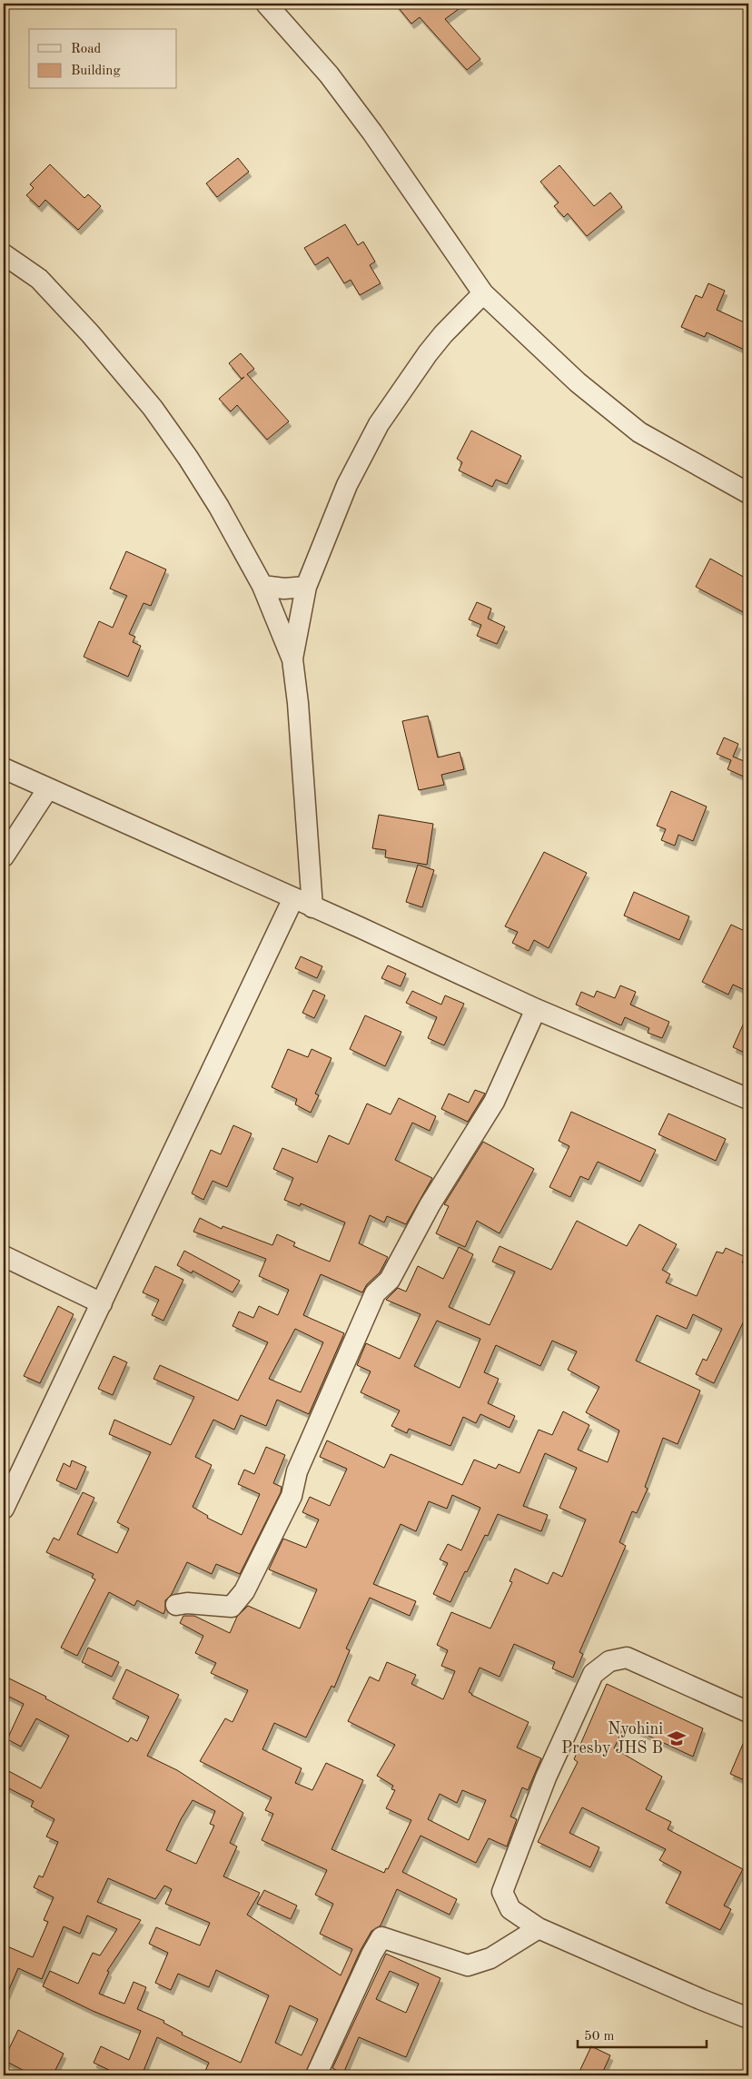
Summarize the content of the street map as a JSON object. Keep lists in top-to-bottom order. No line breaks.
{"places":{"school or university":["Nyohini Presby JHS B"]},"legend":["Road","Building"],"scale_bar":"50 m"}
